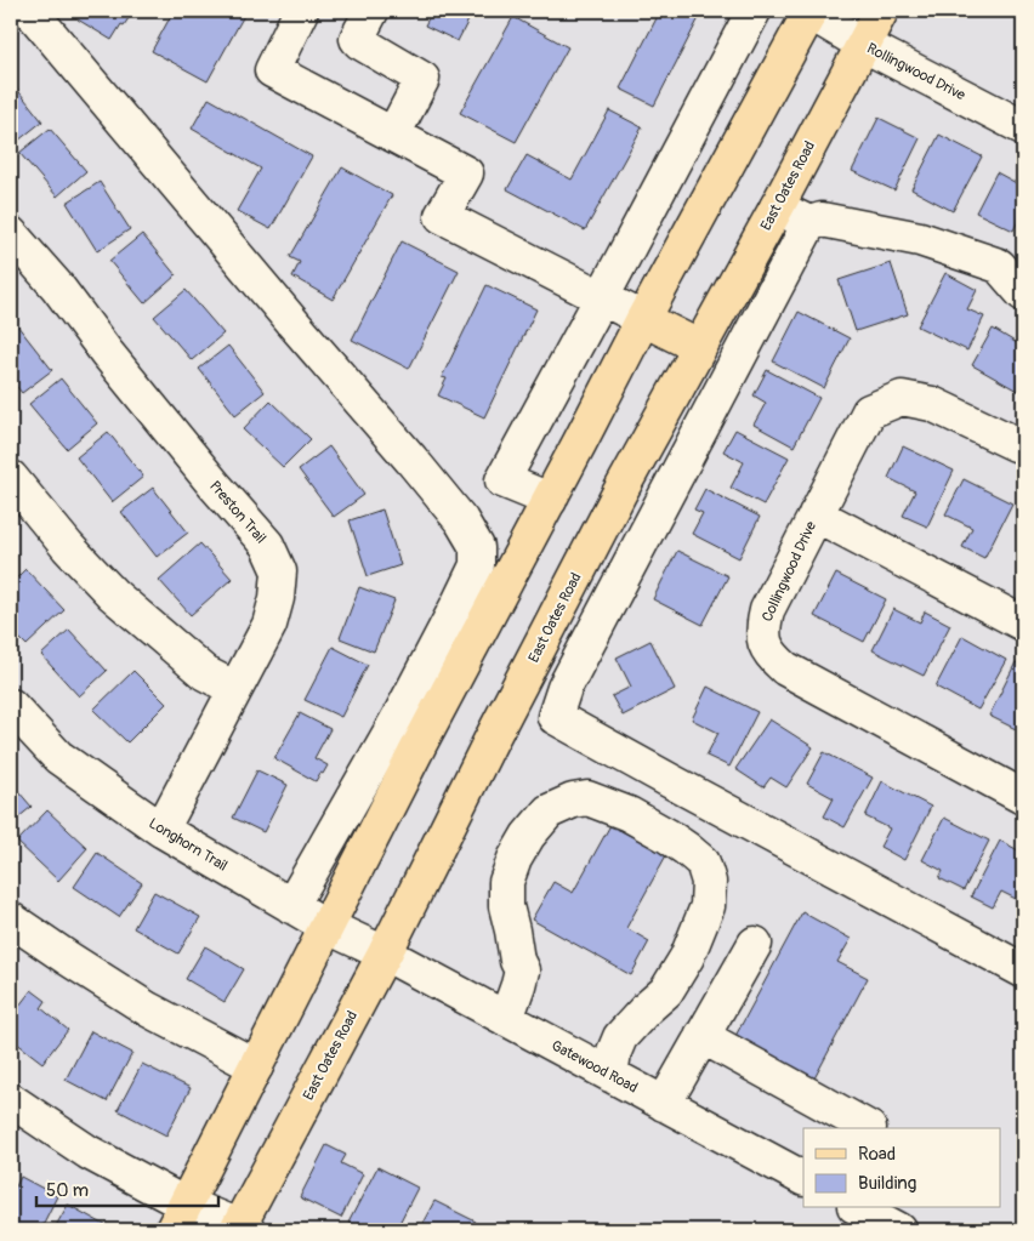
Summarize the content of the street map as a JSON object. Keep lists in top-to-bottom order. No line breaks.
{"streets":{"main road":["East Oates Road"],"street":["Rollingwood Drive","Preston Trail","Collingwood Drive","Longhorn Trail","Gatewood Road"]},"crossings":[["Rollingwood Drive","East Oates Road"],["East Oates Road","Longhorn Trail"],["East Oates Road","Gatewood Road"],["Preston Trail","Longhorn Trail"],["Longhorn Trail","Gatewood Road"]],"legend":["Road","Building"],"scale_bar":"50 m"}
